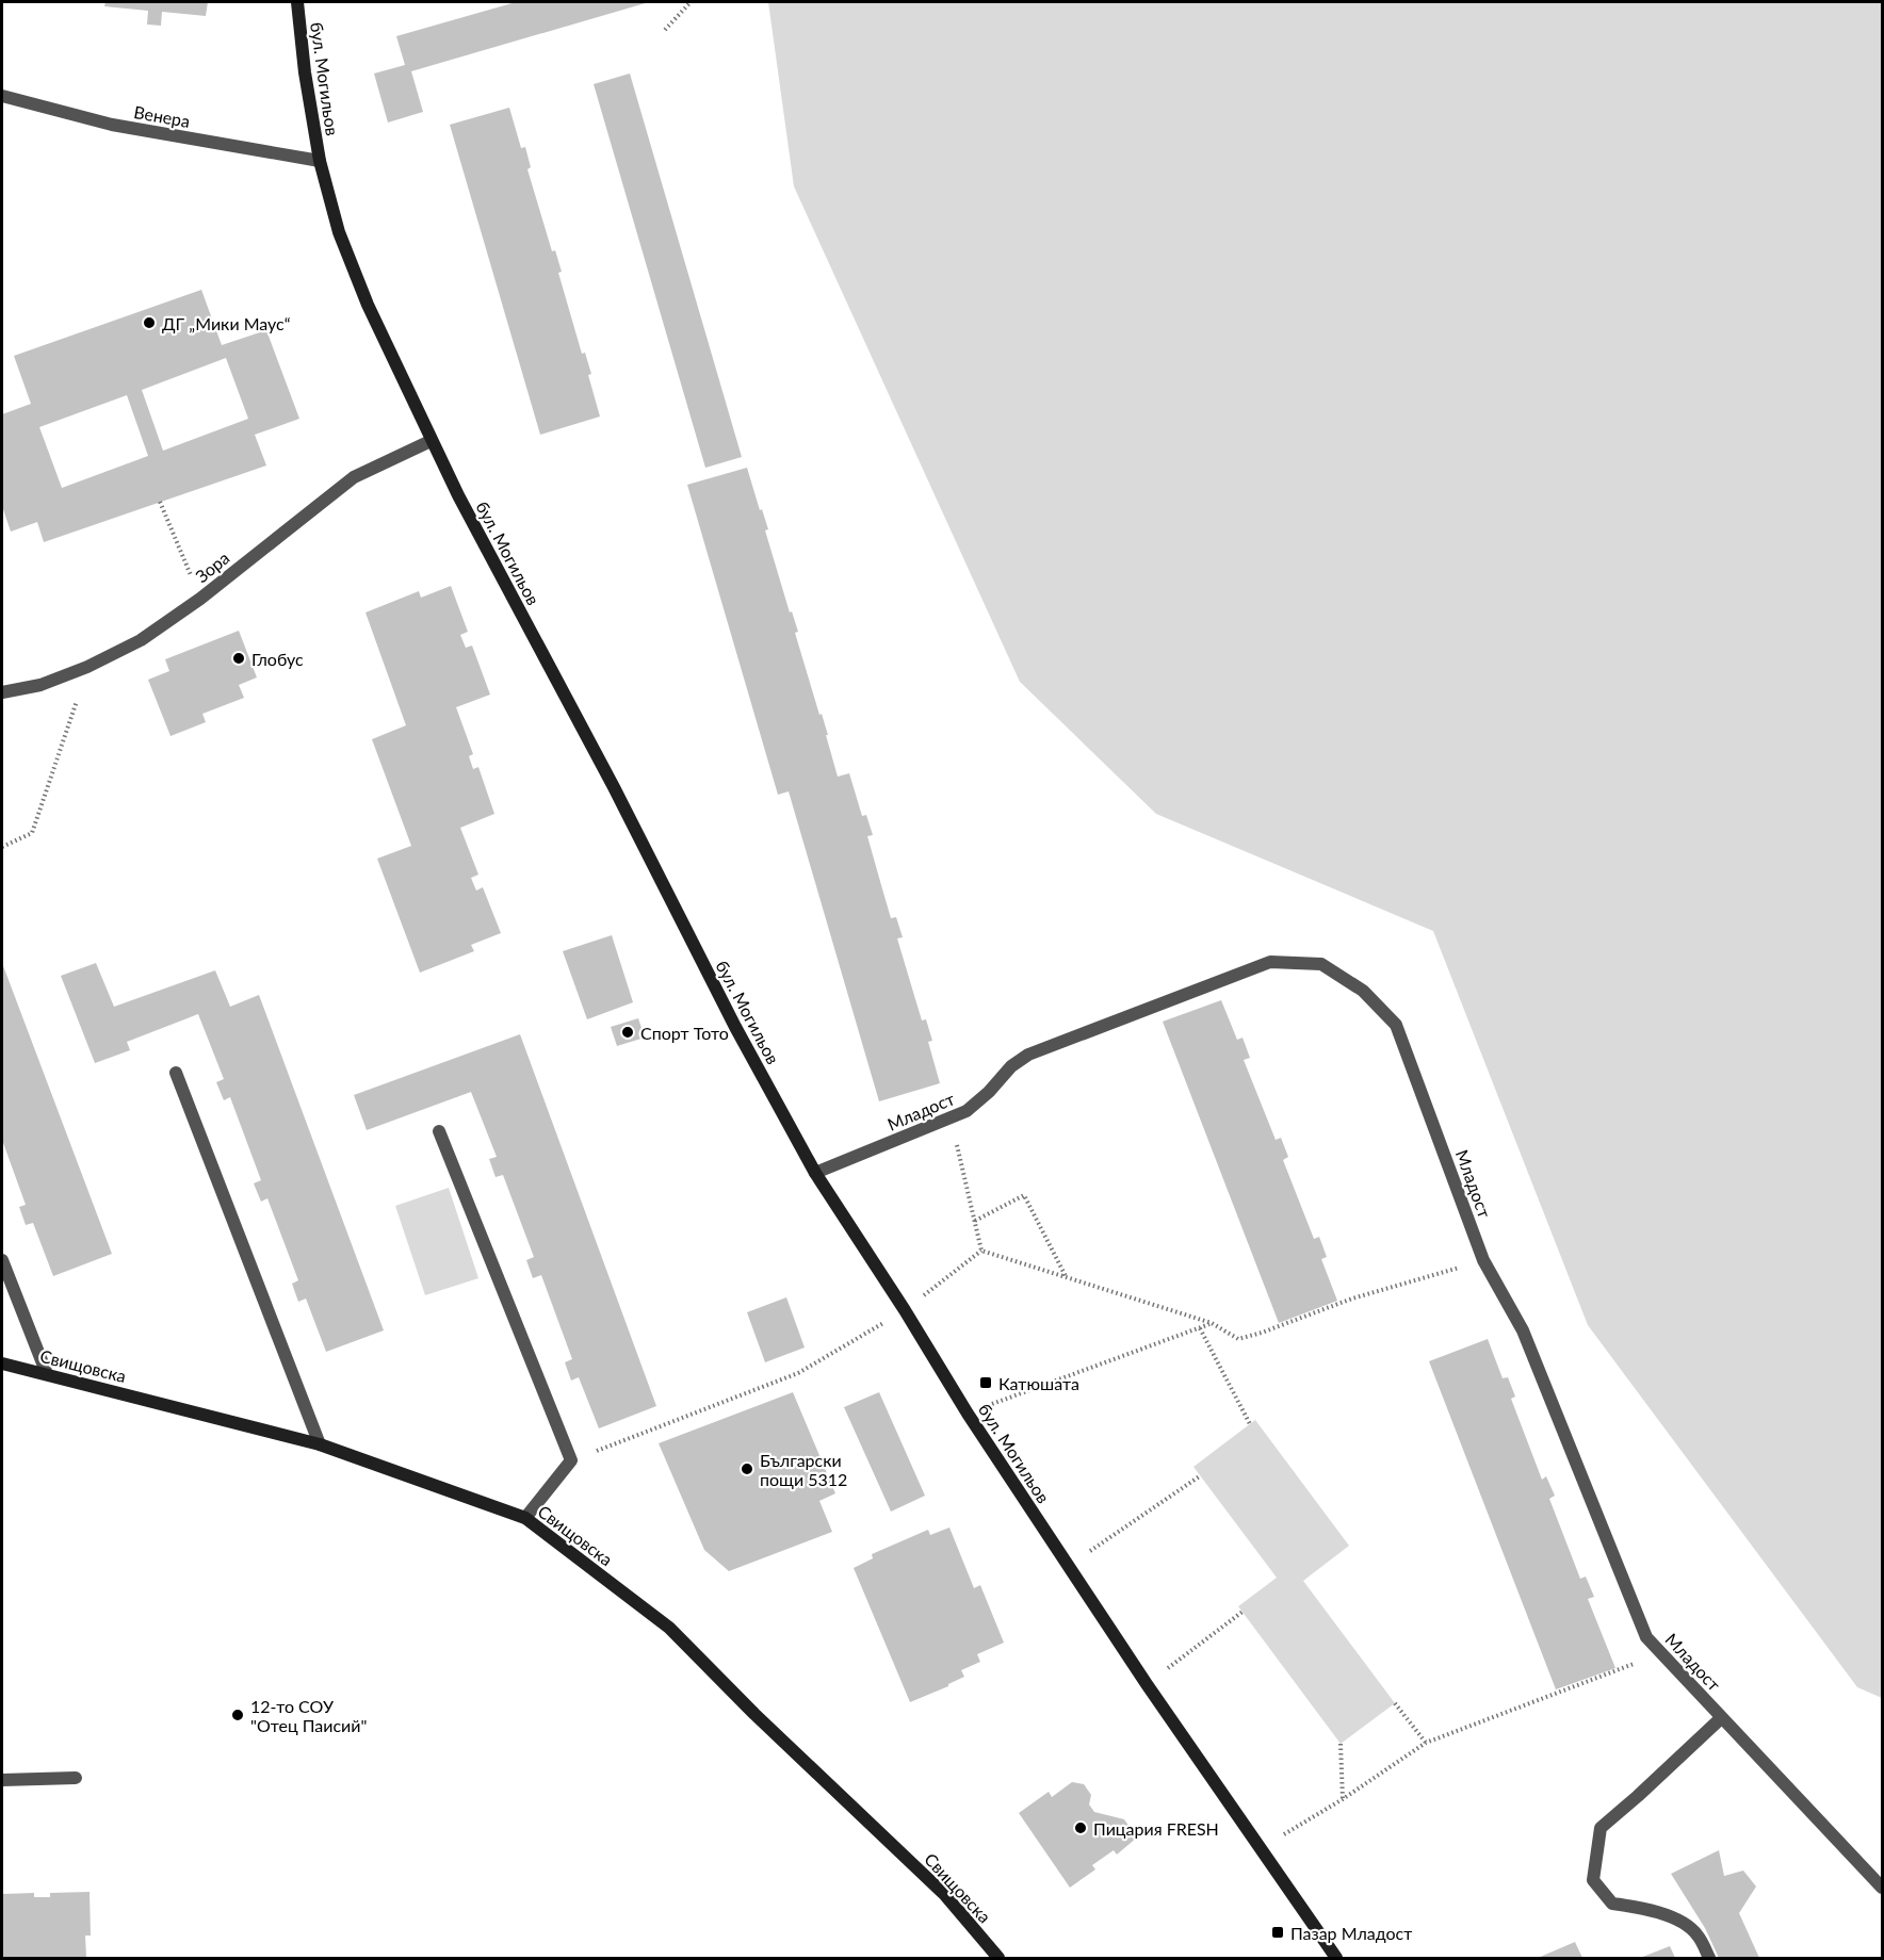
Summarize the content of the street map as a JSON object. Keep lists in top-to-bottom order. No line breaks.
{"streets":{"street":["бул. Могильов","Венера","Зора","Младост","Свищовска"]},"crossings":[["бул. Могильов","Венера"],["бул. Могильов","Зора"],["бул. Могильов","Младост"]],"places":{"other":["ДГ „Мики Маус“","Глобус","Спорт Тото","Български пощи 5312","12-то СОУ \"Отец Паисий\"","Пицария FRESH"],"transit":["Катюшата","Пазар Младост"]}}
